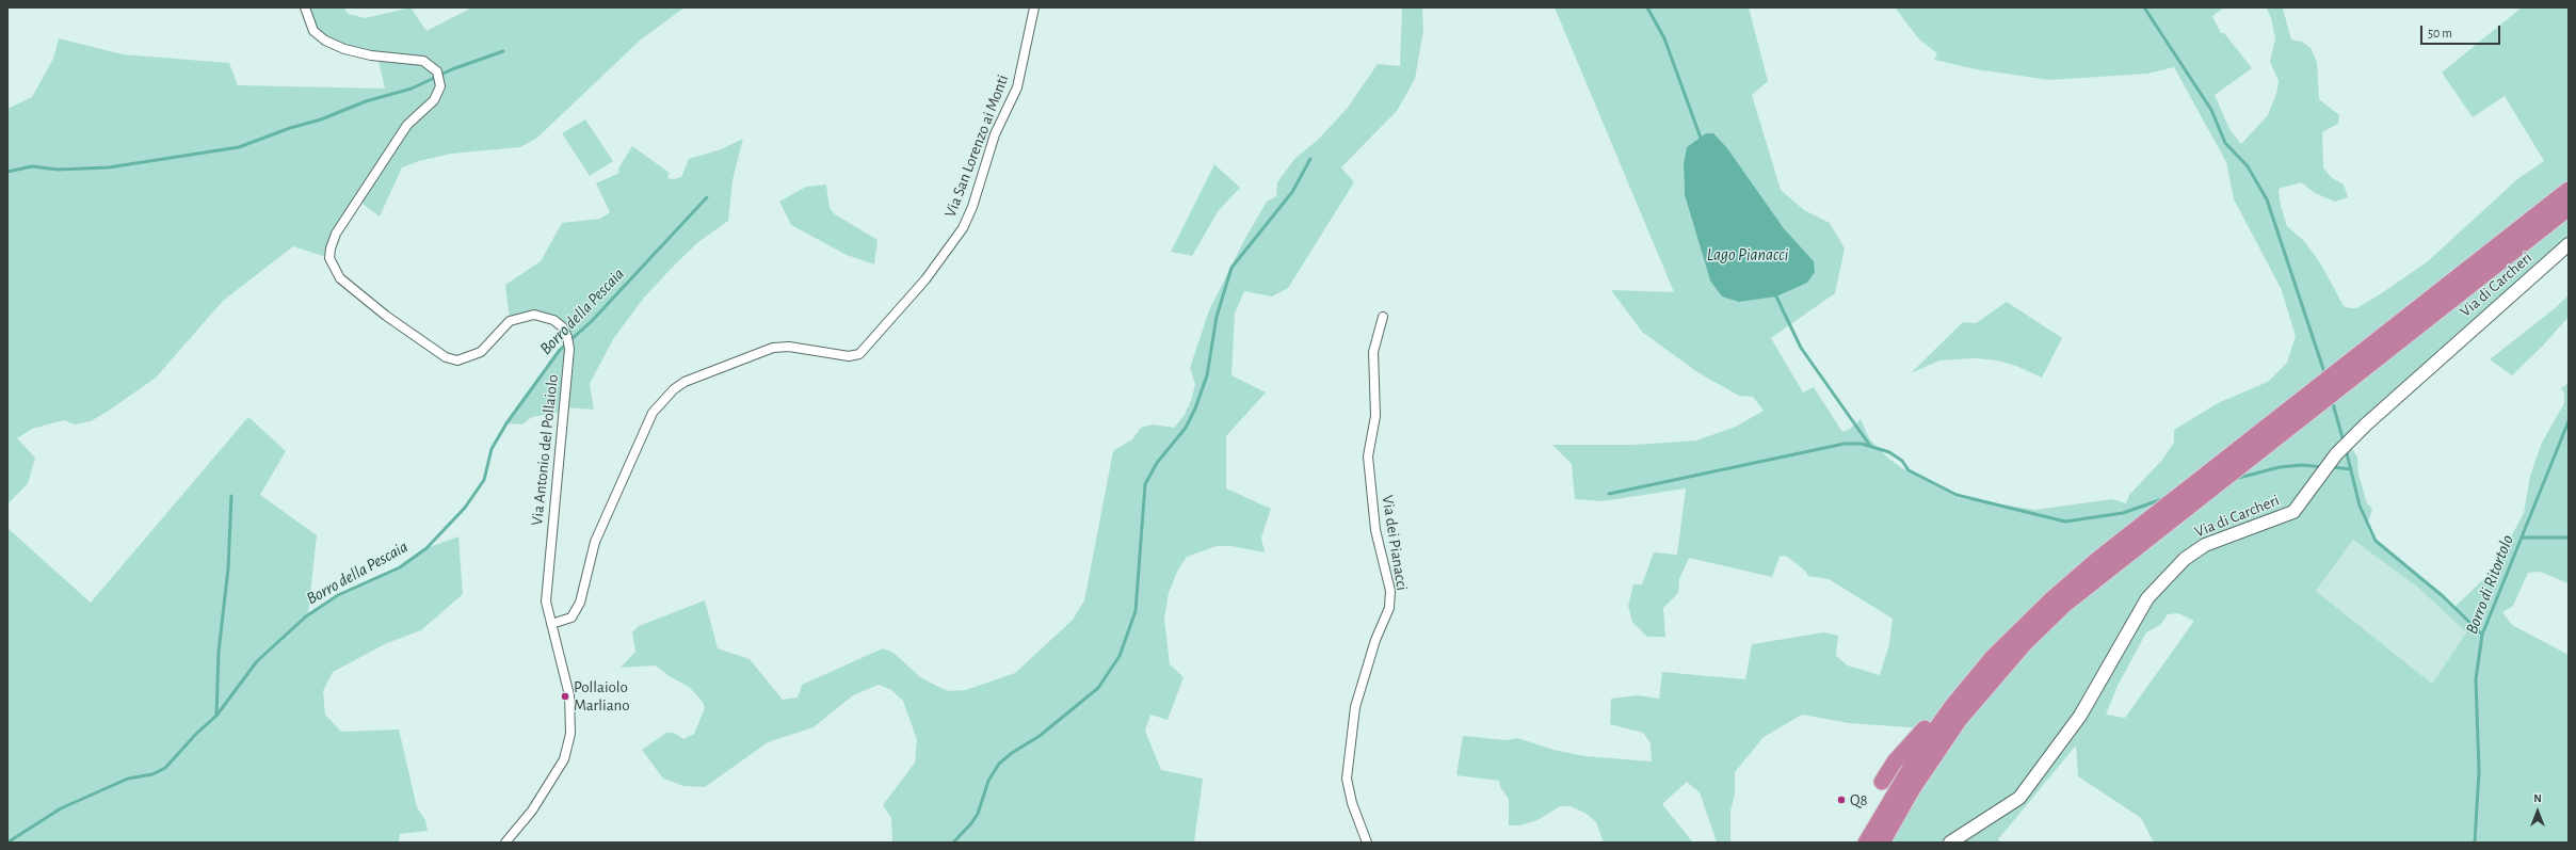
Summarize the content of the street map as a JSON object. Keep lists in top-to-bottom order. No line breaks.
{"streets":{"street":["Via San Lorenzo ai Monti","Via di Carcheri","Via Antonio del Pollaiolo","Via dei Pianacci"]},"crossings":[["Via San Lorenzo ai Monti","Via Antonio del Pollaiolo"]],"water":["Lago Pianacci","Borro della Pescaia","Borro di Ritortolo"],"places":["Pollaiolo Marliano","Q8"],"scale_bar":"50 m","north":"top"}
